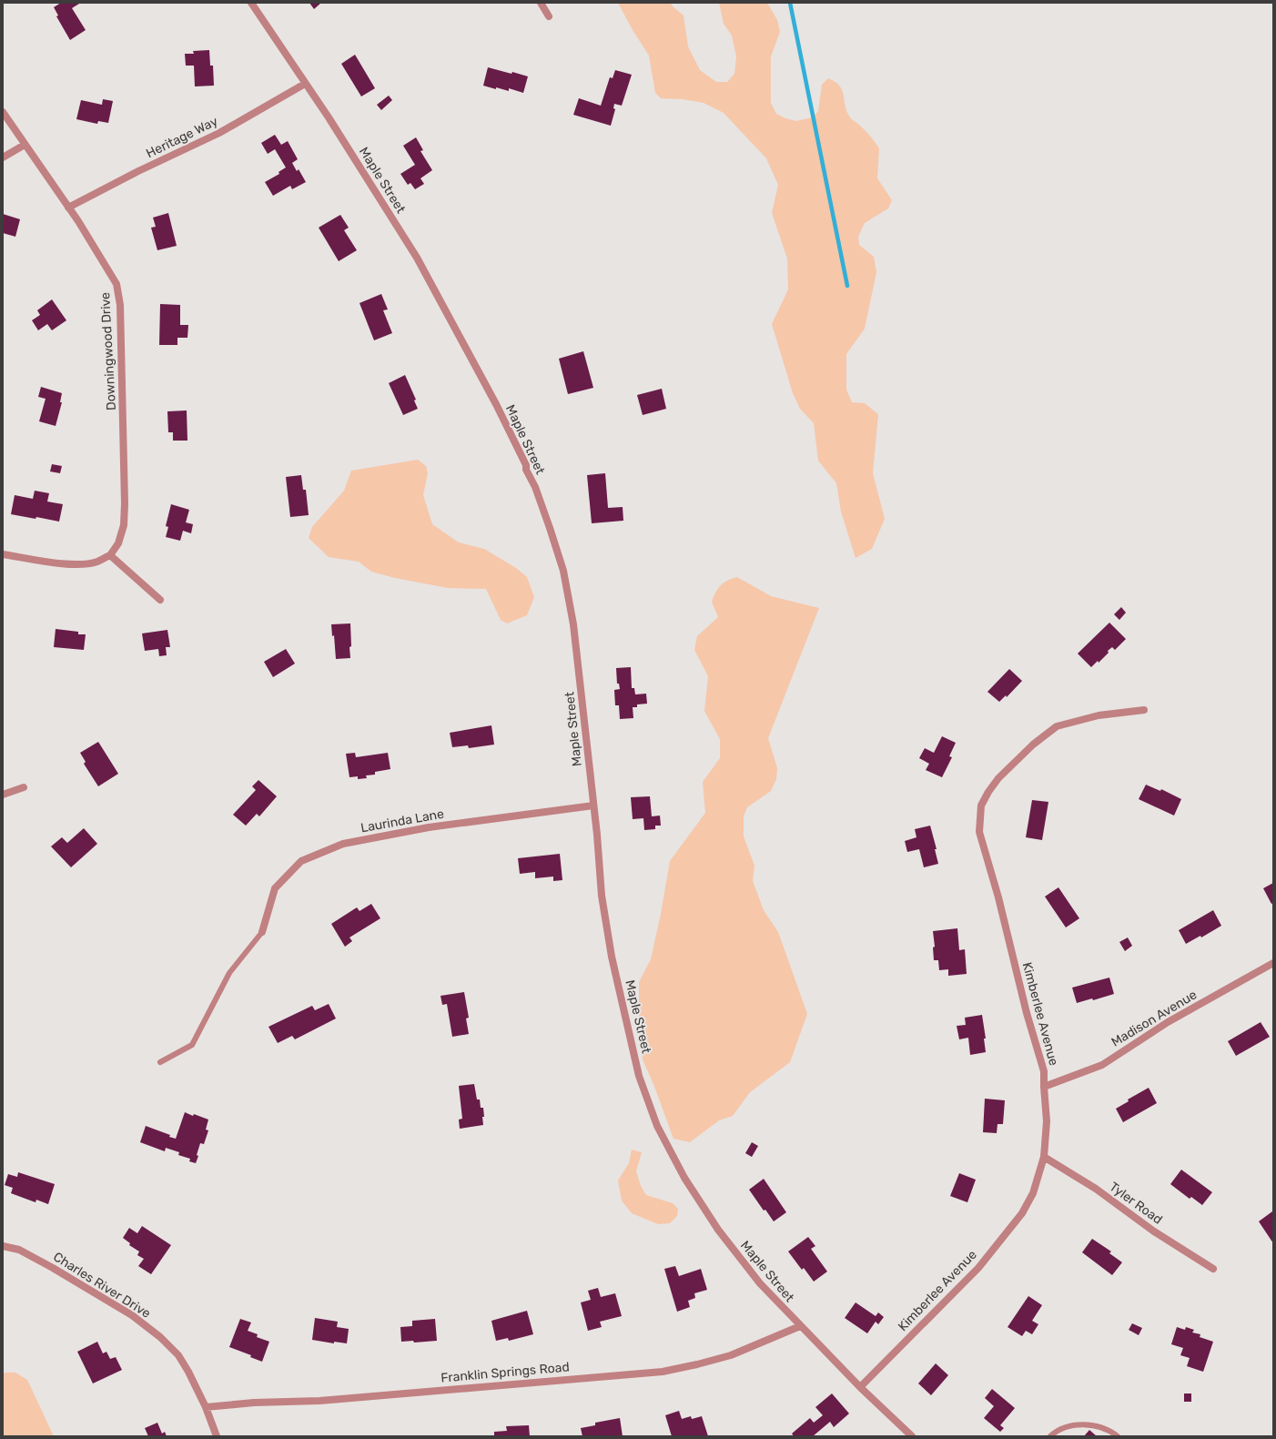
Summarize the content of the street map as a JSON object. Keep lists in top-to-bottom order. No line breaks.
{"streets":{"street":["Heritage Way","Maple Street","Downingwood Drive","Laurinda Lane","Kimberlee Avenue","Madison Avenue","Tyler Road","Charles River Drive","Franklin Springs Road"]},"crossings":[["Heritage Way","Maple Street"],["Heritage Way","Downingwood Drive"],["Maple Street","Laurinda Lane"],["Maple Street","Kimberlee Avenue"],["Maple Street","Franklin Springs Road"],["Kimberlee Avenue","Madison Avenue"],["Kimberlee Avenue","Tyler Road"],["Charles River Drive","Franklin Springs Road"]]}
